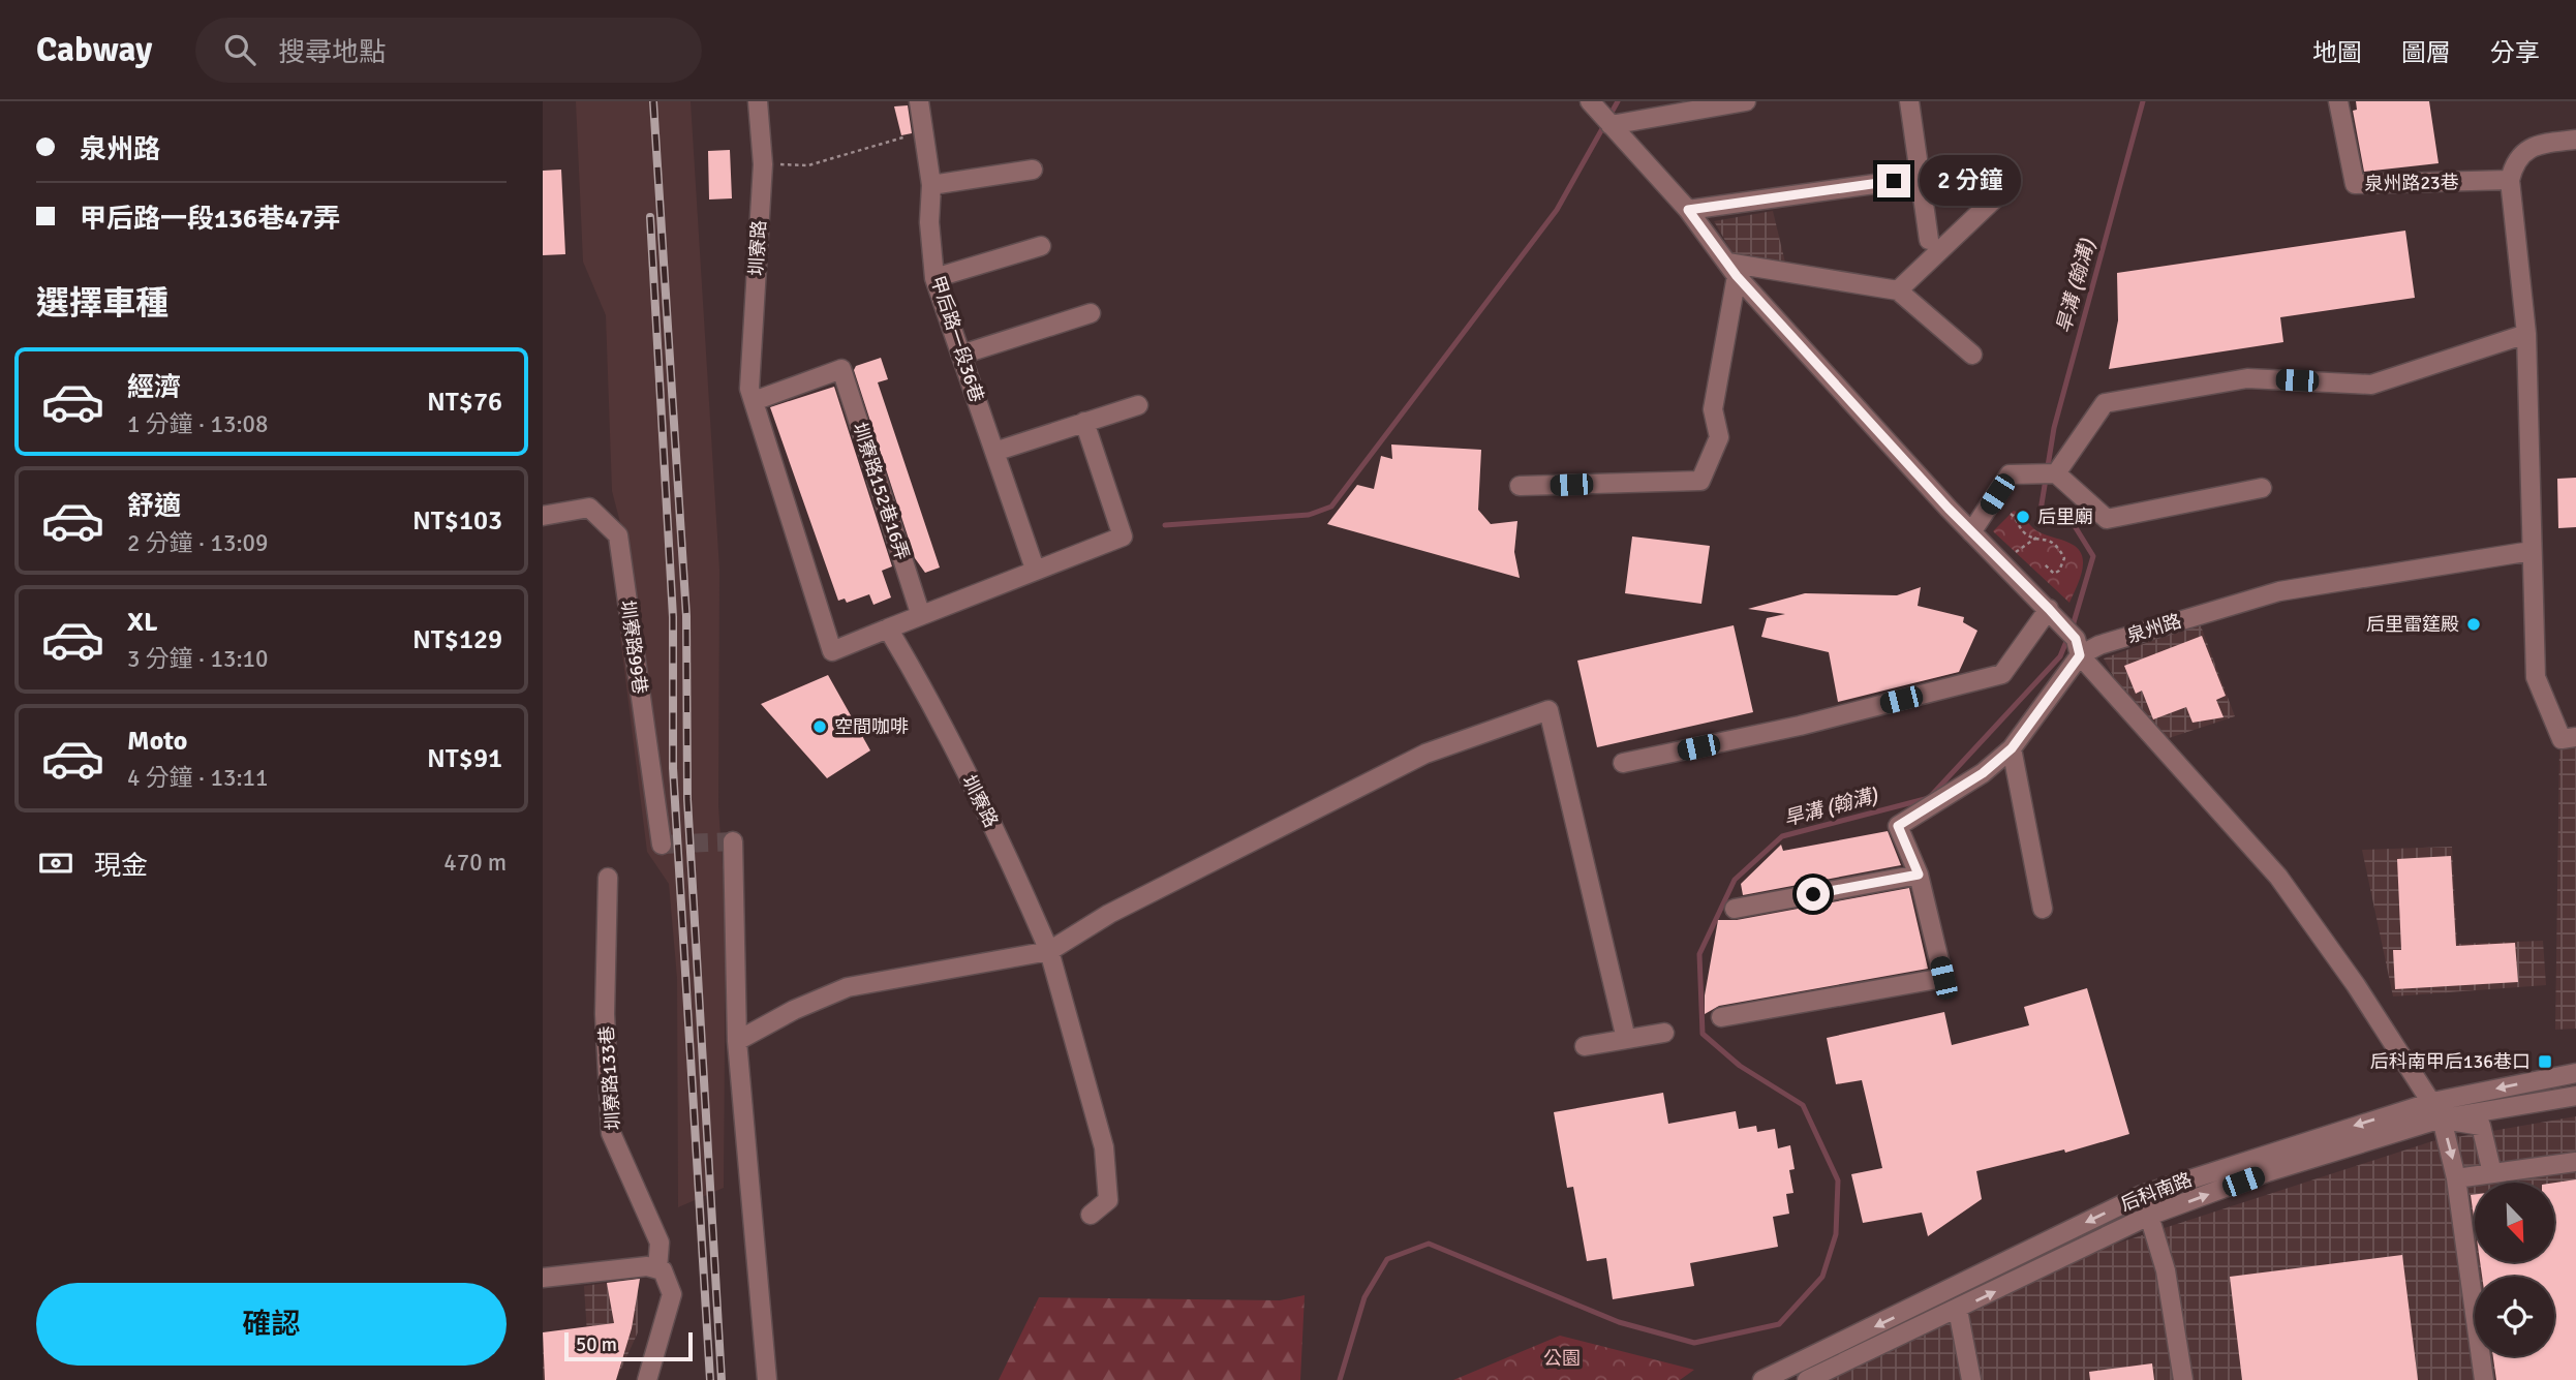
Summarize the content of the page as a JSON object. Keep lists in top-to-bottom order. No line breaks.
{"streets":{"street":["泉州路23巷","圳寮路","甲后路一段36巷","圳寮路152巷16弄","泉州路","圳寮路99巷","圳寮路133巷","后科南路"]},"crossings":[["圳寮路","圳寮路152巷16弄"]],"water":["旱溝 (翰溝)"],"parks":["公園"],"places":{"other":["后里廟","后里雷筳殿","空間咖啡"],"transit":["后科南甲后136巷口"]},"scale_bar":"50 m","north":"bottom right","page":{"header":"Cabway","search":"搜尋地點","nav":["地圖","圖層","分享"],"banner":["泉州路","甲后路一段136巷47弄"],"bubble":"2 分鐘","heading":"選擇車種","list":[{"name":"經濟","note":"1 分鐘 · 13:08","value":"NT$76"},{"name":"舒適","note":"2 分鐘 · 13:09","value":"NT$103"},{"name":"XL","note":"3 分鐘 · 13:10","value":"NT$129"},{"name":"Moto","note":"4 分鐘 · 13:11","value":"NT$91"}],"pay":["現金","470 m"],"buttons":"確認","scale":"50 m"}}
